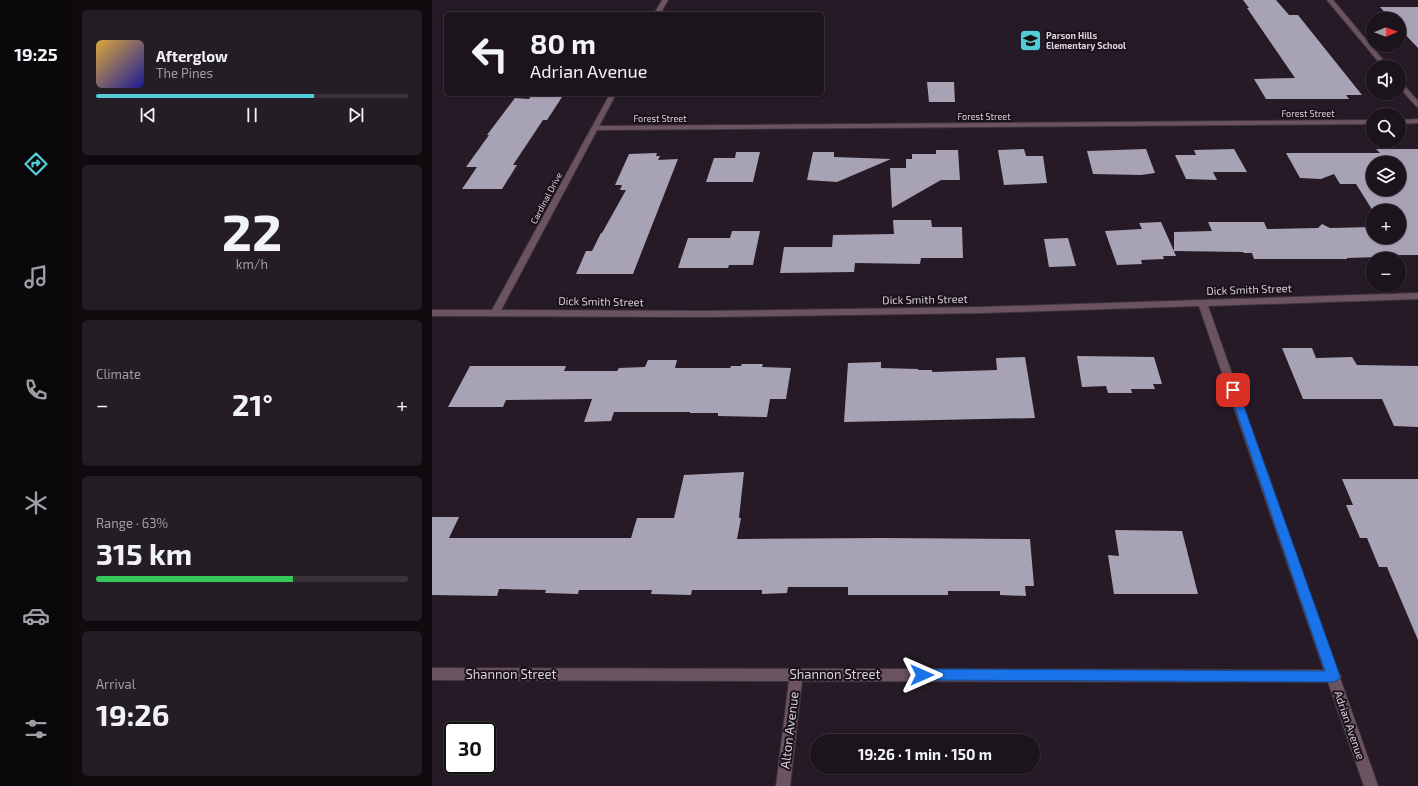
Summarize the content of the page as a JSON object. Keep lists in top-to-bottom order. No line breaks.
{"streets":{"street":["Forest Street","Cardinal Drive","Dick Smith Street","Shannon Street","Adrian Avenue","Alton Avenue"]},"crossings":[["Forest Street","Cardinal Drive"],["Cardinal Drive","Dick Smith Street"],["Dick Smith Street","Adrian Avenue"],["Shannon Street","Adrian Avenue"],["Shannon Street","Alton Avenue"]],"places":{"school or university":["Parson Hills Elementary School"]},"north":"right","page":{"tabs":"19:25","map_buttons":["+","−"],"turn":["80 m","Adrian Avenue"],"song":["Afterglow","The Pines"],"tile":[["22","km/h"],"Climate",["Range · 63%","315 km"],["Arrival","19:26"]],"heat":["−","21°","+"],"limit":"30","trip":"19:26 · 1 min · 150 m"}}
